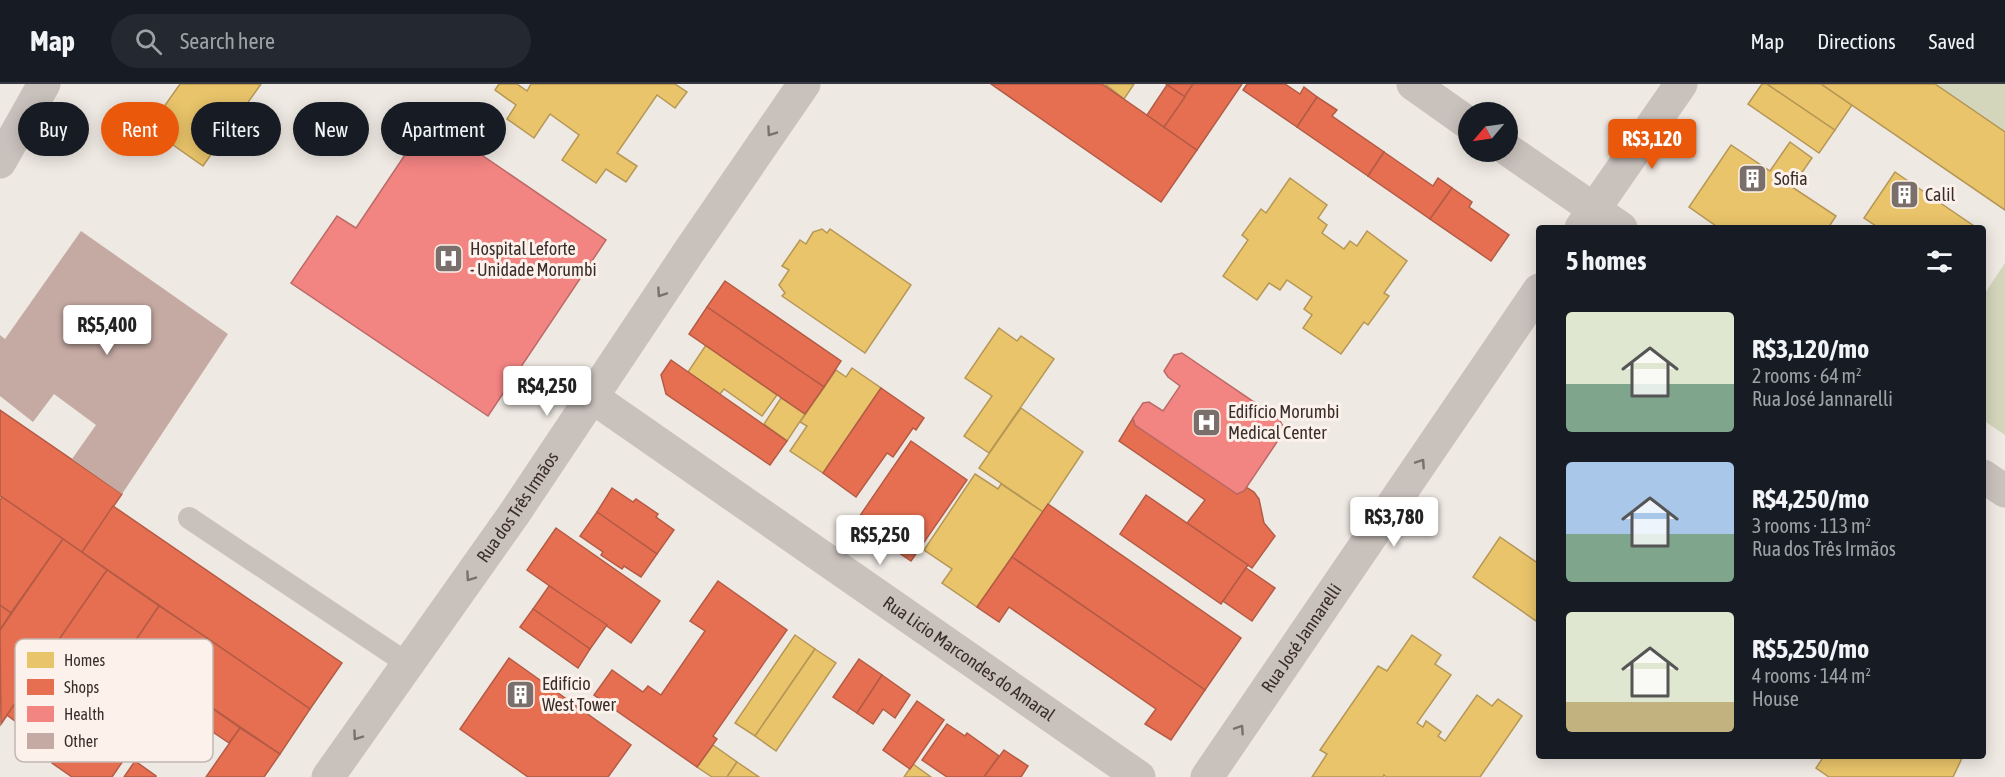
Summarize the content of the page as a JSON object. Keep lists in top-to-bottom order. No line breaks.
{"streets":{"street":["Rua dos Três Irmãos","Rua José Jannarelli","Rua Licio Marcondes do Amaral"]},"crossings":[["Rua dos Três Irmãos","Rua Licio Marcondes do Amaral"]],"one_way":["Rua dos Três Irmãos","Rua José Jannarelli"],"places":{"building":["Sofia","Calil","Edifício West Tower"],"hospital":["Hospital Leforte - Unidade Morumbi","Edifício Morumbi Medical Center"]},"legend":["Homes","Shops","Health","Other"],"north":"bottom left","page":{"header":"Map","search":"Search here","nav":["Map","Directions","Saved"],"chip":["Buy","Rent","Filters","New","Apartment"],"price":["R$3,120","R$5,400","R$4,250","R$3,780","R$5,250"],"heading":"5 homes","list":[{"name":"R$3,120/mo","note":"2 rooms · 64 m² · Rua José Jannarelli"},{"name":"R$4,250/mo","note":"3 rooms · 113 m² · Rua dos Três Irmãos"},{"name":"R$5,250/mo","note":"4 rooms · 144 m² · House"}]}}
